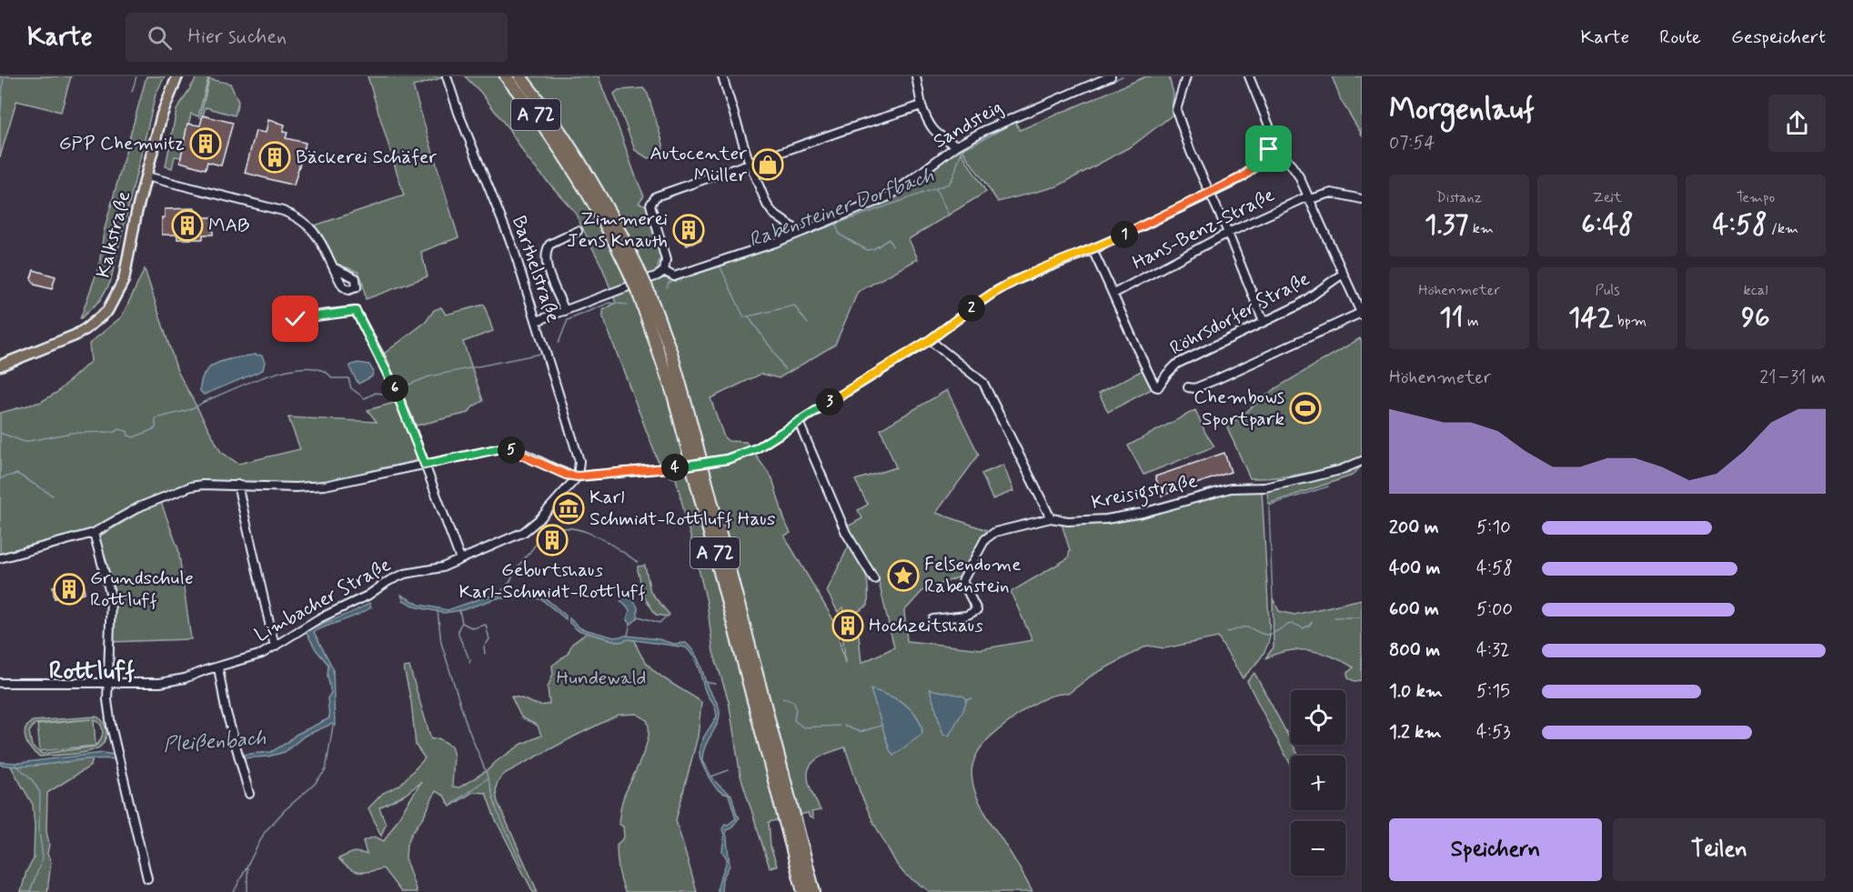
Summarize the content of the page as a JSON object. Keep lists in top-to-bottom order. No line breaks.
{"streets":{"highway":["A 72"],"main road":["Kalkstraße"],"street":["Sandsteig","Hans-Benz-Straße","Barthelstraße","Röhrsdorfer Straße","Kreisigstraße","Limbacher Straße"]},"crossings":[["Hans-Benz-Straße","Röhrsdorfer Straße"],["Barthelstraße","Limbacher Straße"]],"districts":["Rottluff"],"water":["Rabensteiner Dorfbach","Pleißenbach"],"parks":["Hundewald"],"places":{"building":["GPP Chemnitz","Bäckerei Schäfer","MAB","Zimmerei Jens Knauth","Geburtshaus Karl-Schmidt-Rottluff","Grundschule Rottluff","Hochzeitshaus"],"shop":["Autocenter Müller"],"sports":["Chembows Sportpark"],"museum":["Karl Schmidt-Rottluff Haus"],"place":["Felsendome Rabenstein"]},"page":{"header":"Karte","search":"Hier suchen","nav":["Karte","Route","Gespeichert"],"heading":["Morgenlauf","07:54"],"stats":[["Distanz","1.37 km"],["Zeit","6:48"],["Tempo","4:58 /km"],["Höhenmeter","11 m"],["Puls","142 bpm"],["kcal","96"]],"pins":["1","2","6","3","5","4"],"chart":["Höhenmeter","21–31 m"],"list":[{"name":"200 m","note":"5:10"},{"name":"400 m","note":"4:58"},{"name":"600 m","note":"5:00"},{"name":"800 m","note":"4:32"},{"name":"1.0 km","note":"5:15"},{"name":"1.2 km","note":"4:53"}],"map_buttons":["+","−"],"buttons":["Speichern","Teilen"]}}
